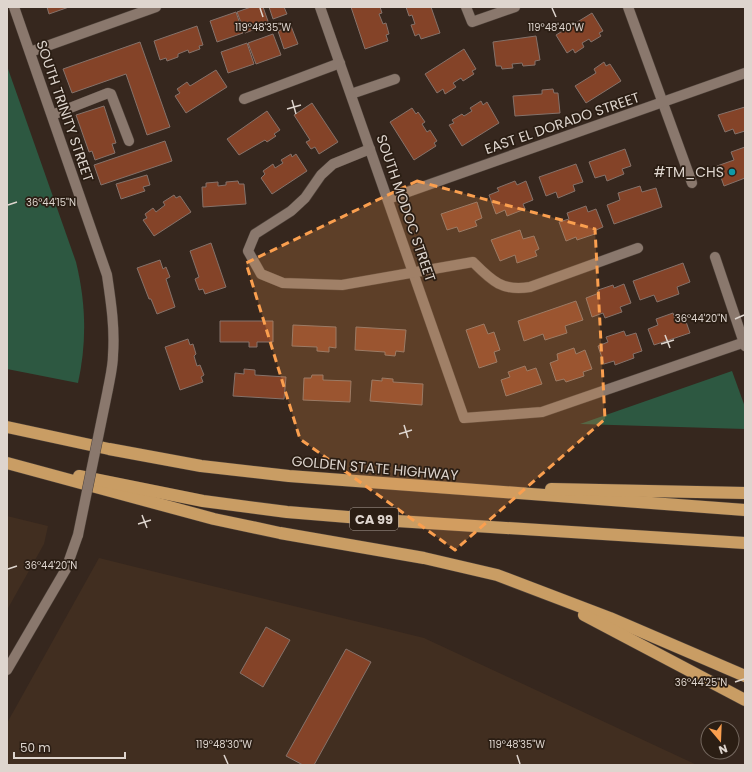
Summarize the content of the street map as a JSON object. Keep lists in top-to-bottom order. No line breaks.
{"streets":{"highway":["GOLDEN STATE HIGHWAY","CA 99"],"street":["SOUTH TRINITY STREET","EAST EL DORADO STREET","SOUTH MODOC STREET"]},"crossings":[["EAST EL DORADO STREET","SOUTH MODOC STREET"]],"places":["#TM_CHS"],"scale_bar":"50 m","north":"bottom","coordinates":["119°48'35\"W","119°48'40\"W","36°44'15\"N","36°44'20\"N","36°44'25\"N","119°48'30\"W"]}
